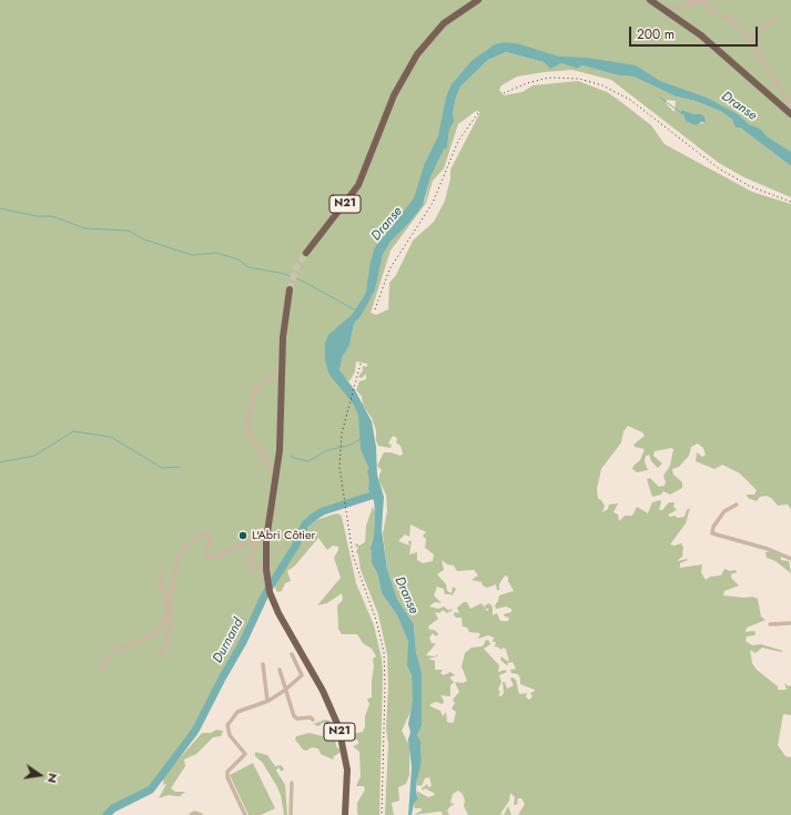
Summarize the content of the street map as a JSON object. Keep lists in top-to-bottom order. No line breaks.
{"streets":{"main road":["N21"]},"water":["Dranse","Durnand"],"places":["L'Abri Côtier"],"scale_bar":"200 m","north":"right"}
